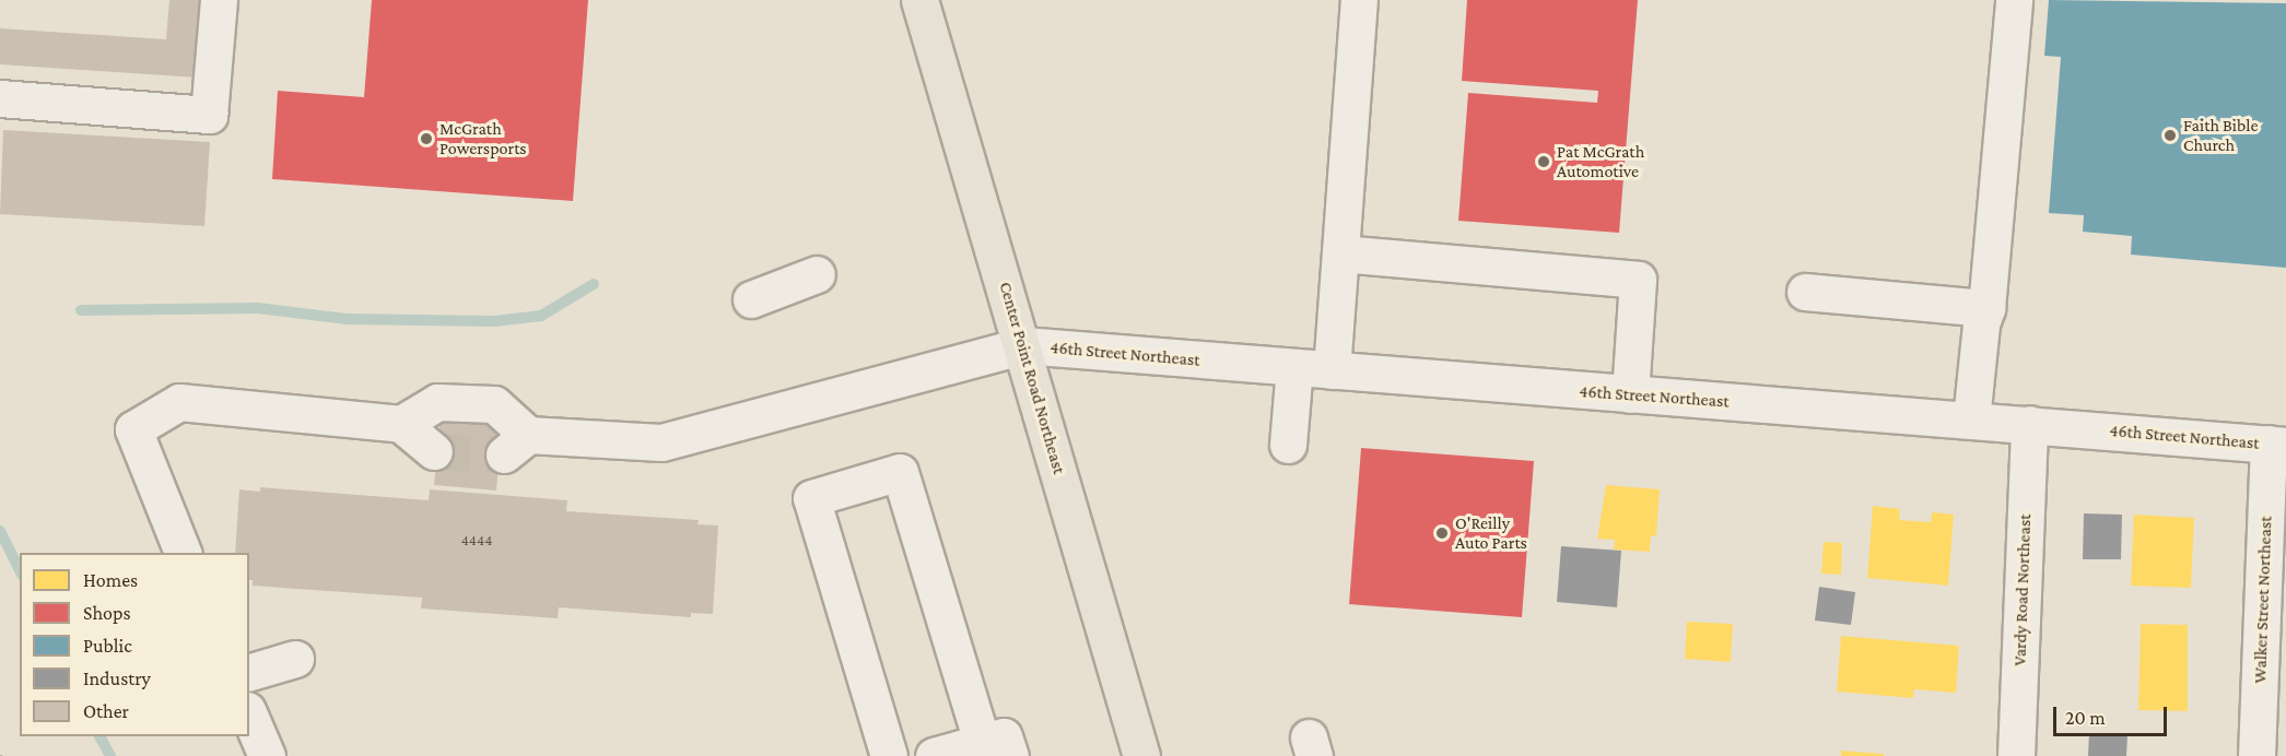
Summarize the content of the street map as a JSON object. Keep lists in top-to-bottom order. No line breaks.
{"streets":{"main road":["Center Point Road Northeast"],"street":["46th Street Northeast","Vardy Road Northeast","Walker Street Northeast"]},"crossings":[["46th Street Northeast","Center Point Road Northeast"],["46th Street Northeast","Vardy Road Northeast"],["46th Street Northeast","Walker Street Northeast"]],"places":["Faith Bible Church","McGrath Powersports","Pat McGrath Automotive","O'Reilly Auto Parts"],"house_numbers":["4444"],"legend":["Homes","Shops","Public","Industry","Other"],"scale_bar":"20 m"}
